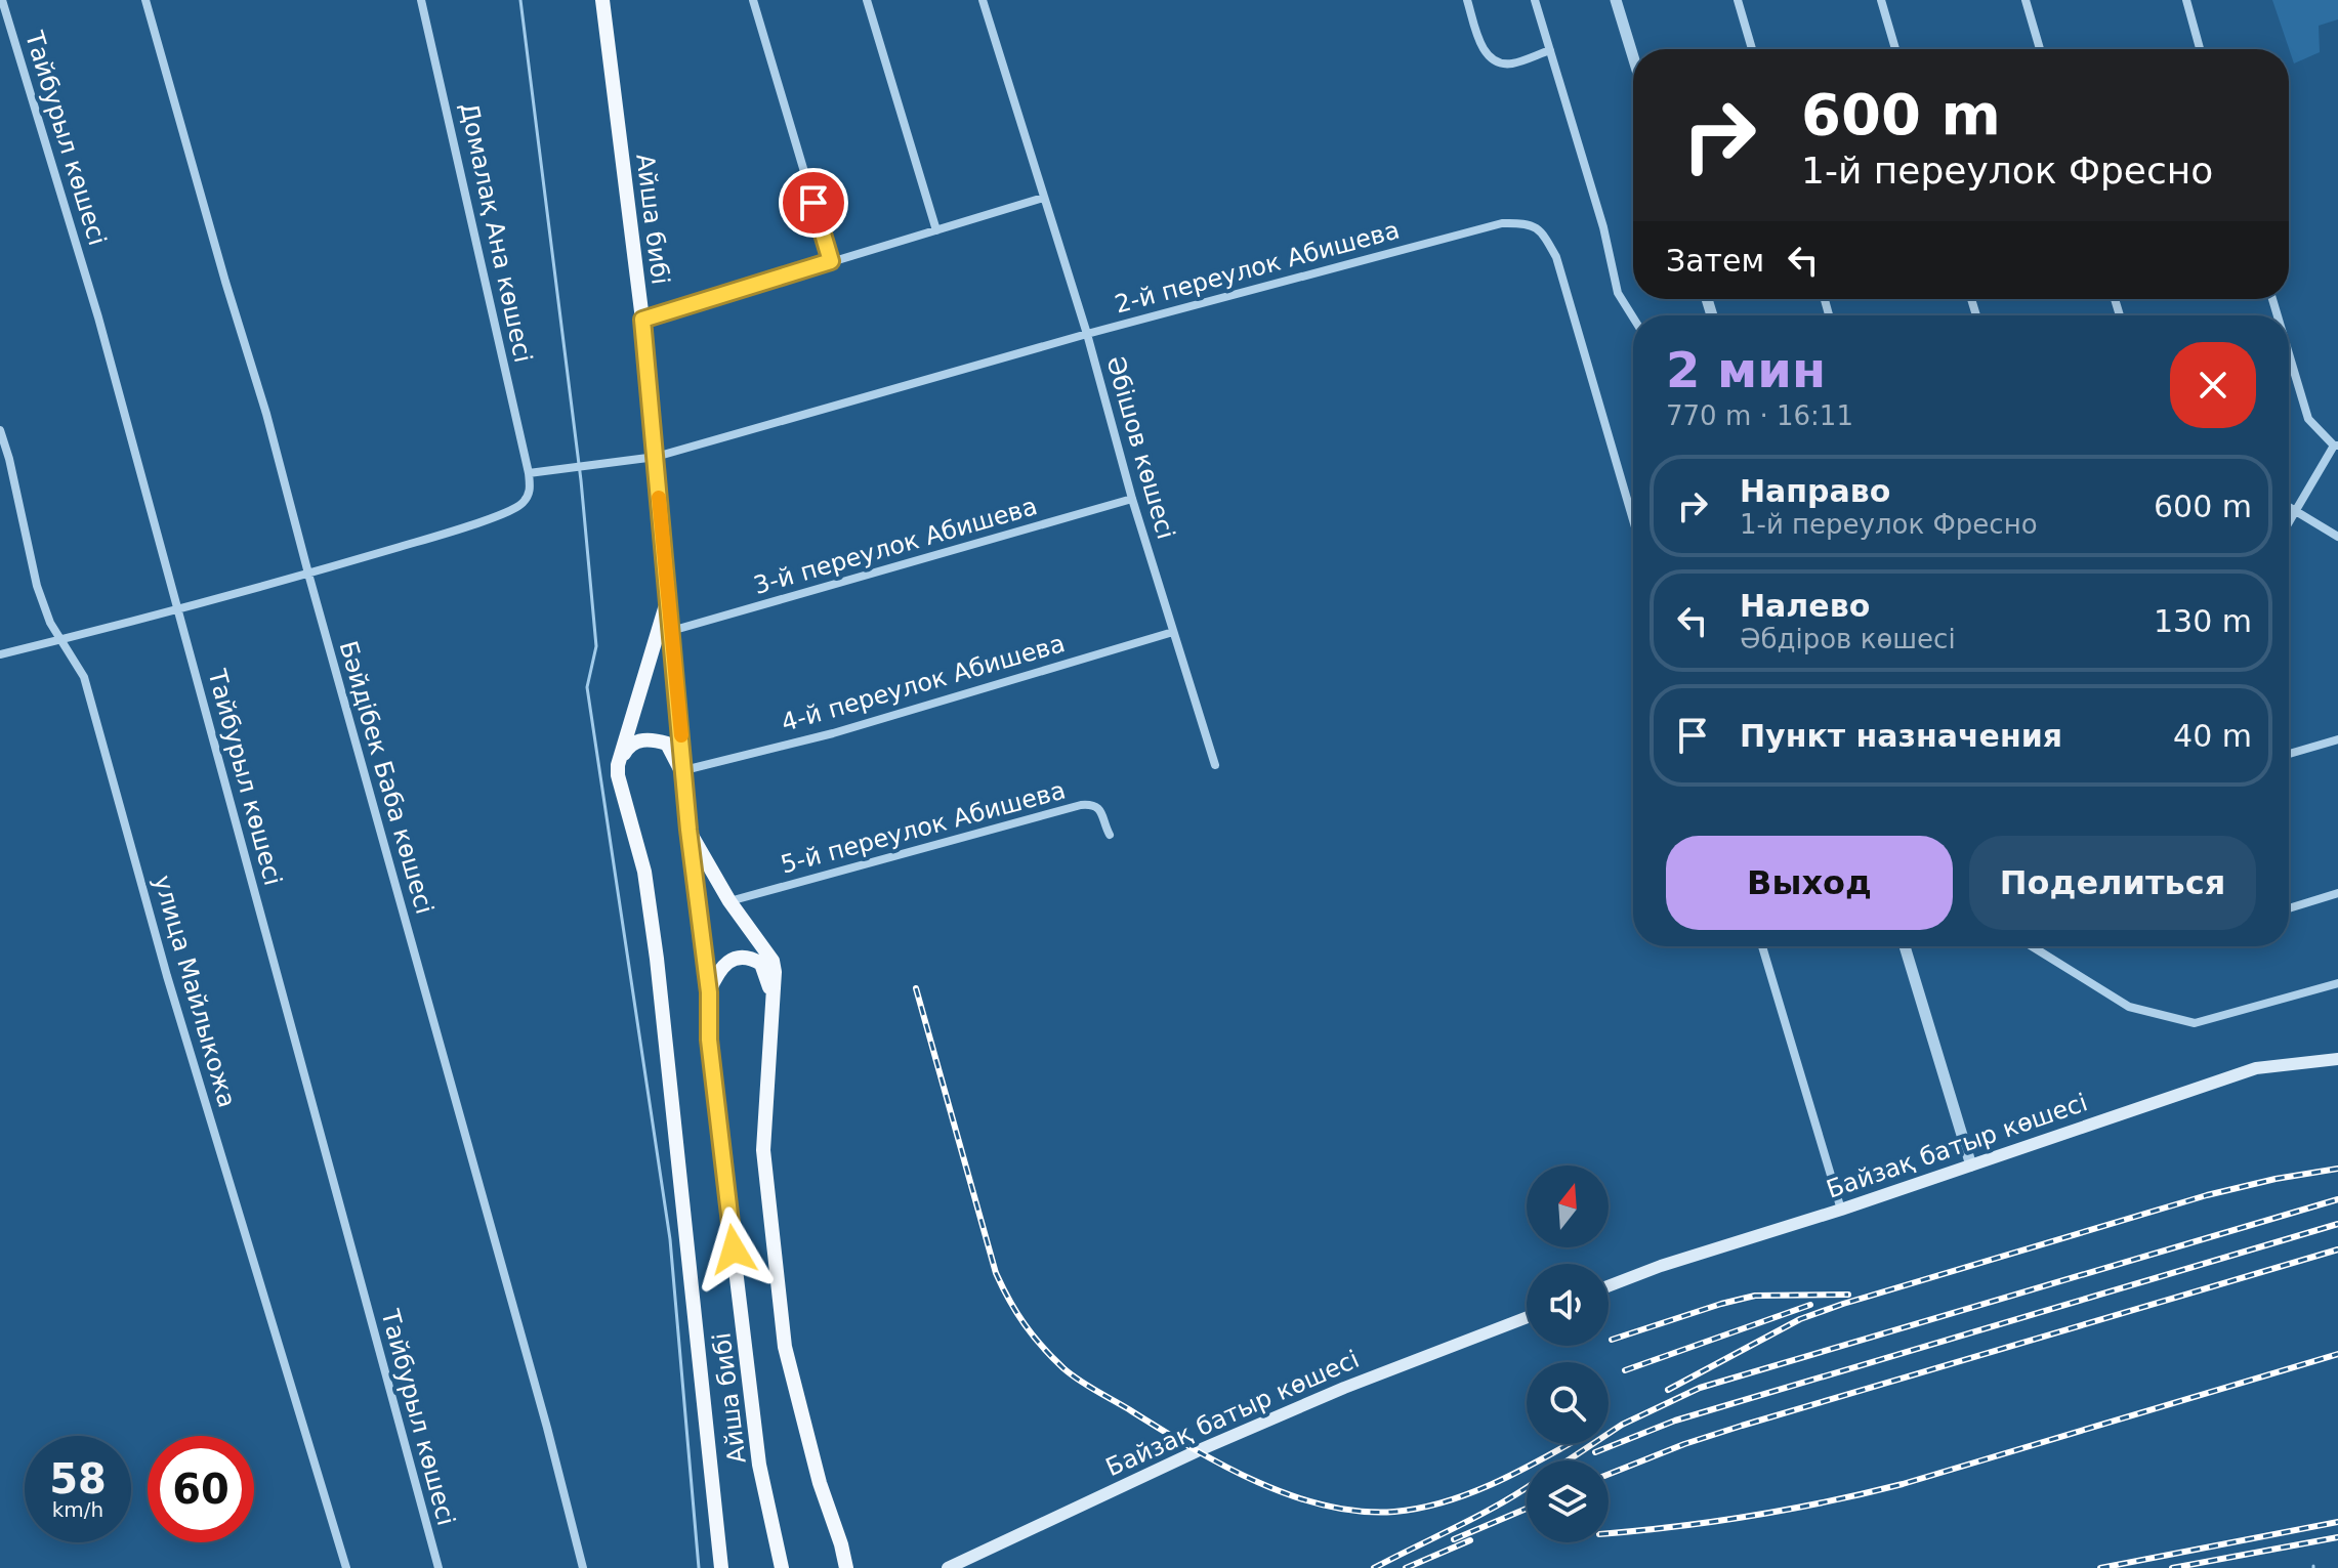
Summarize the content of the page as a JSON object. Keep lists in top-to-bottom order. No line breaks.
{"streets":{"main road":["Айша бибі","Байзақ батыр көшесі"],"street":["Тайбурыл көшесі","Домалақ Ана көшесі","2-й переулок Абишева","Әбішов көшесі","3-й переулок Абишева","4-й переулок Абишева","Бәйдібек Баба көшесі","5-й переулок Абишева","улица Майлыкожа"]},"crossings":[["Айша бибі","2-й переулок Абишева"],["Айша бибі","3-й переулок Абишева"],["Айша бибі","4-й переулок Абишева"],["Домалақ Ана көшесі","2-й переулок Абишева"],["2-й переулок Абишева","Әбішов көшесі"],["Әбішов көшесі","3-й переулок Абишева"],["Әбішов көшесі","4-й переулок Абишева"]],"north":"top","page":{"turn":["600 m","1-й переулок Фресно"],"then":"Затем","heading":["2 мин","770 m · 16:11"],"list":[{"name":"Направо","note":"1-й переулок Фресно","value":"600 m"},{"name":"Налево","note":"Әбдіров көшесі","value":"130 m"},{"name":"Пункт назначения","value":"40 m"}],"buttons":["Выход","Поделиться"],"speed":"58 km/h","limit":"60"}}
